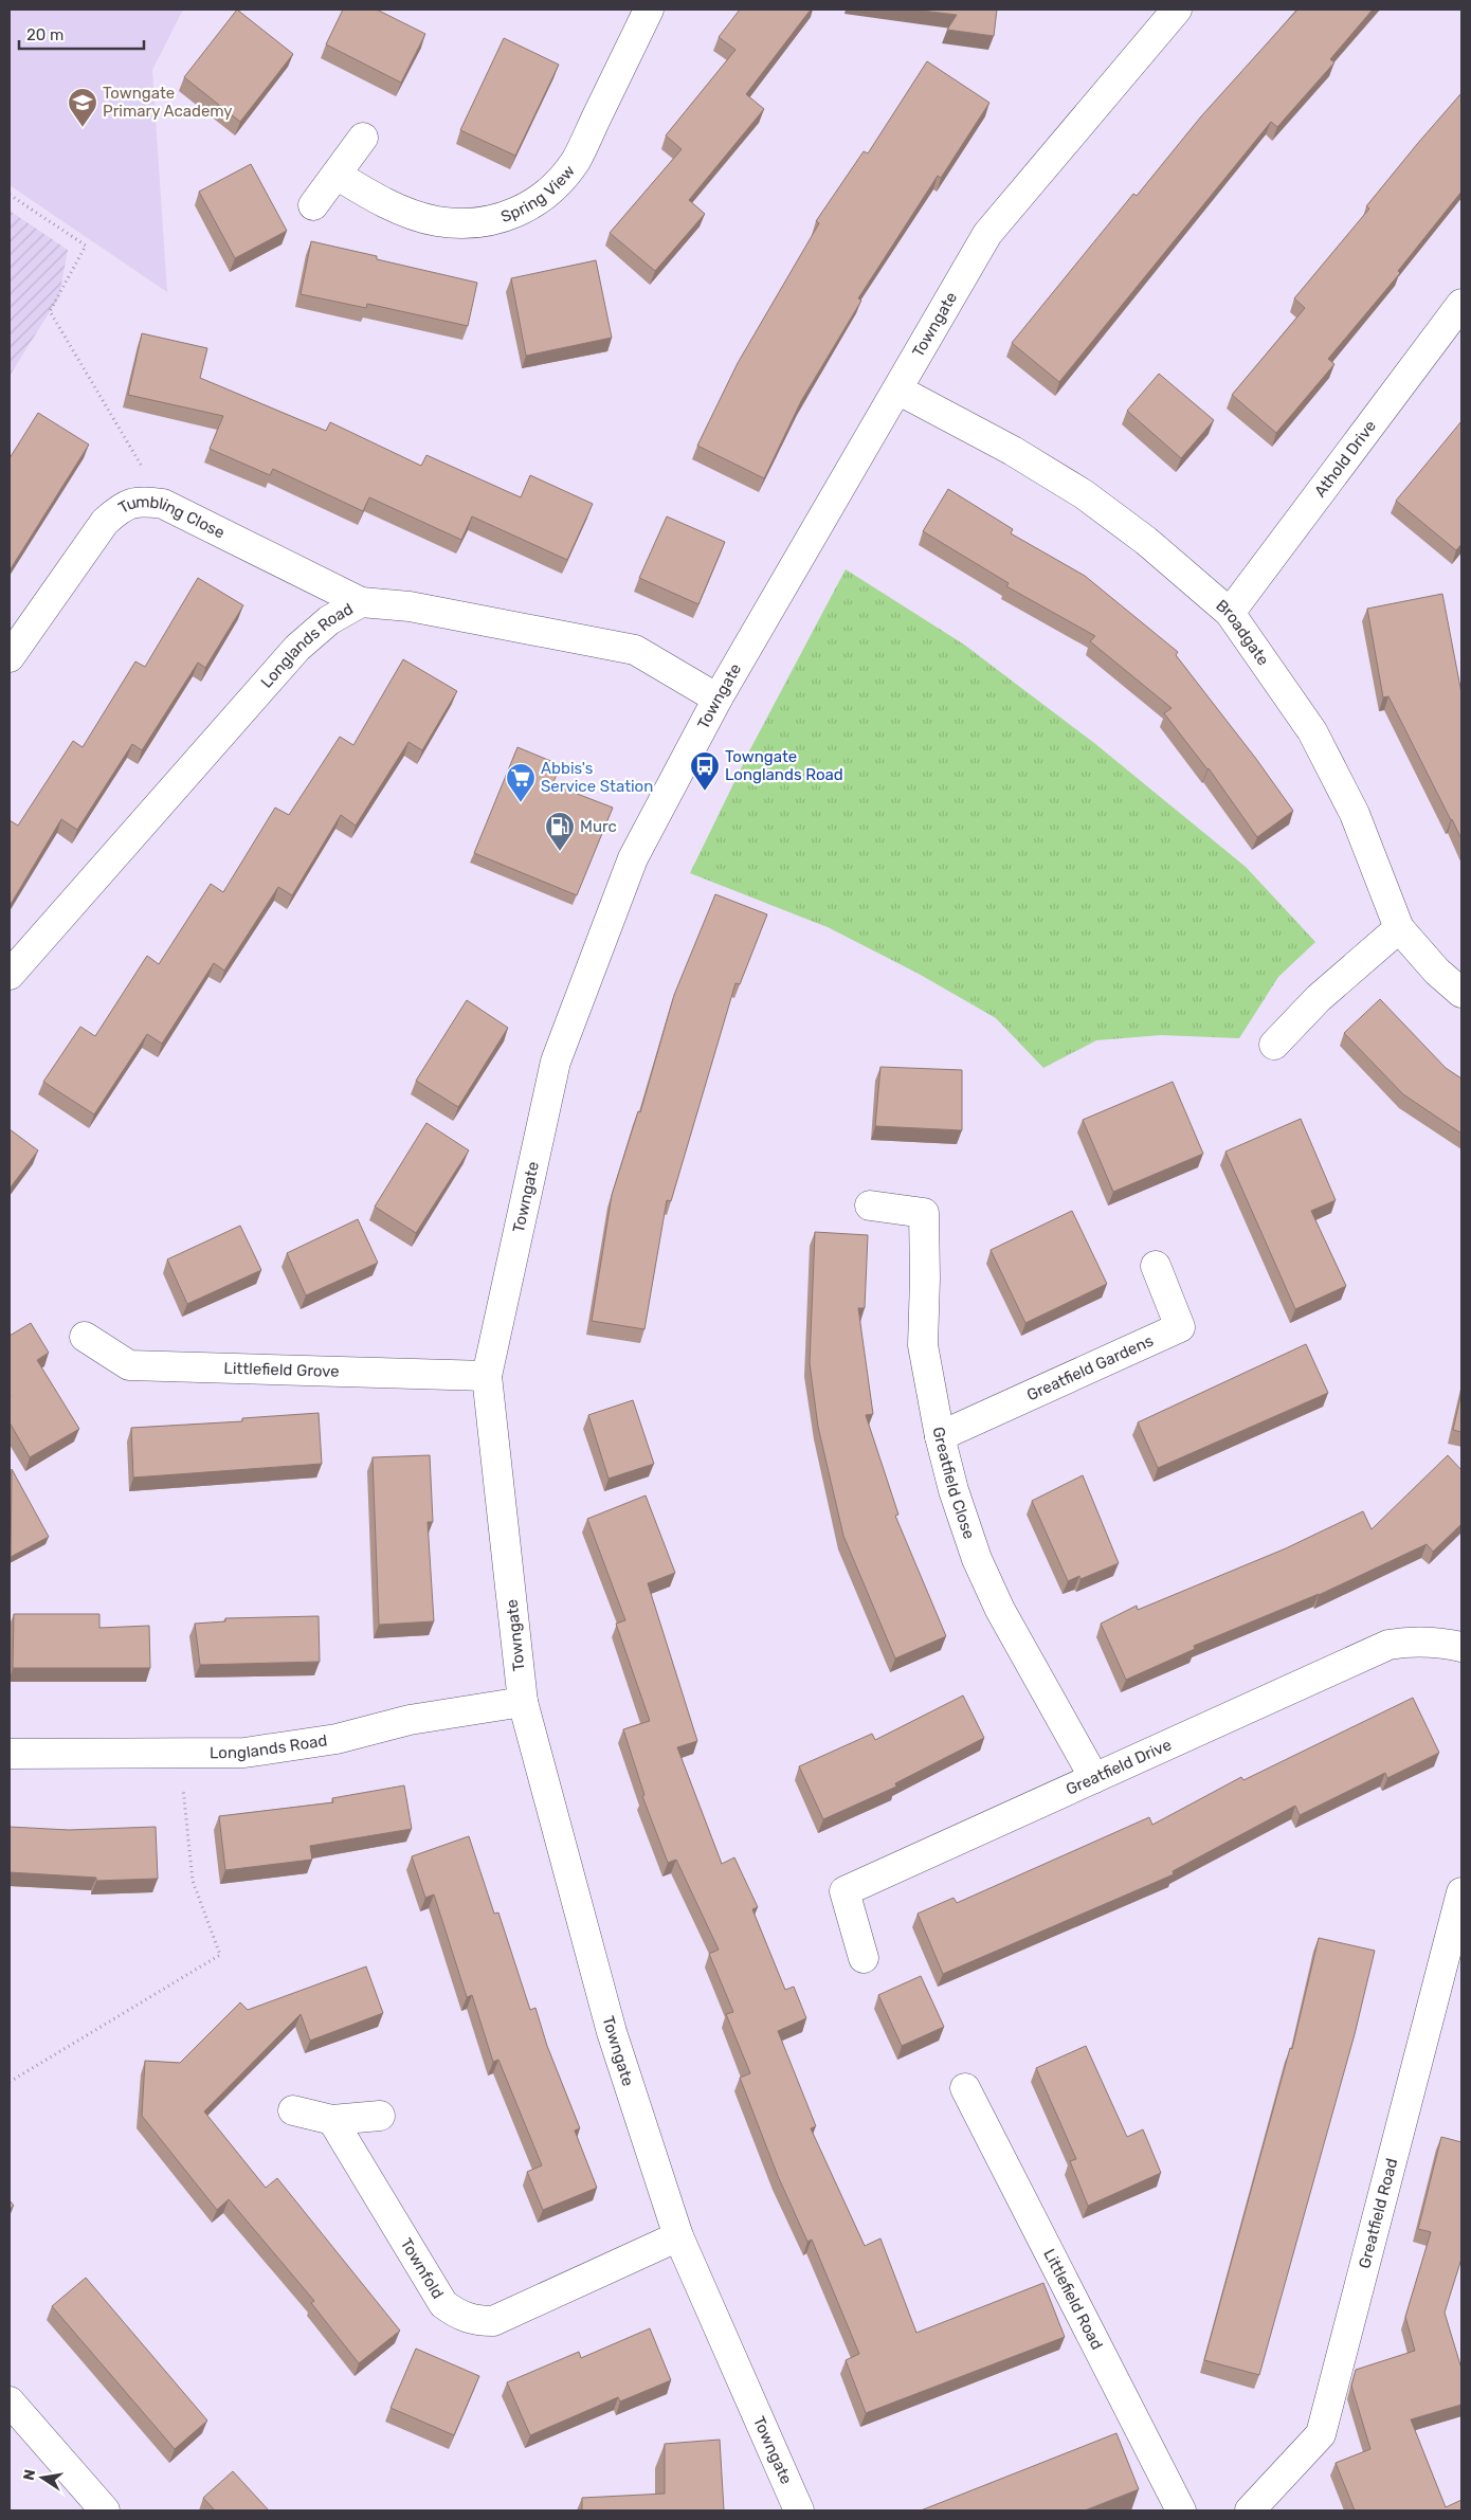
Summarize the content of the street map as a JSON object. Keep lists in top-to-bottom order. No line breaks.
{"streets":{"street":["Spring View","Towngate","Athold Drive","Tumbling Close","Broadgate","Longlands Road","Greatfield Gardens","Littlefield Grove","Greatfield Close","Greatfield Drive","Greatfield Road","Townfold","Littlefield Road"]},"crossings":[["Towngate","Broadgate"],["Towngate","Longlands Road"],["Towngate","Littlefield Grove"],["Towngate","Townfold"],["Athold Drive","Broadgate"],["Tumbling Close","Longlands Road"],["Greatfield Gardens","Greatfield Close"],["Greatfield Close","Greatfield Drive"]],"places":{"school or university":["Towngate Primary Academy"],"bus stop":["Towngate Longlands Road"],"supermarket":["Abbis's Service Station"],"fuel station":["Murc"]},"scale_bar":"20 m","north":"left"}
